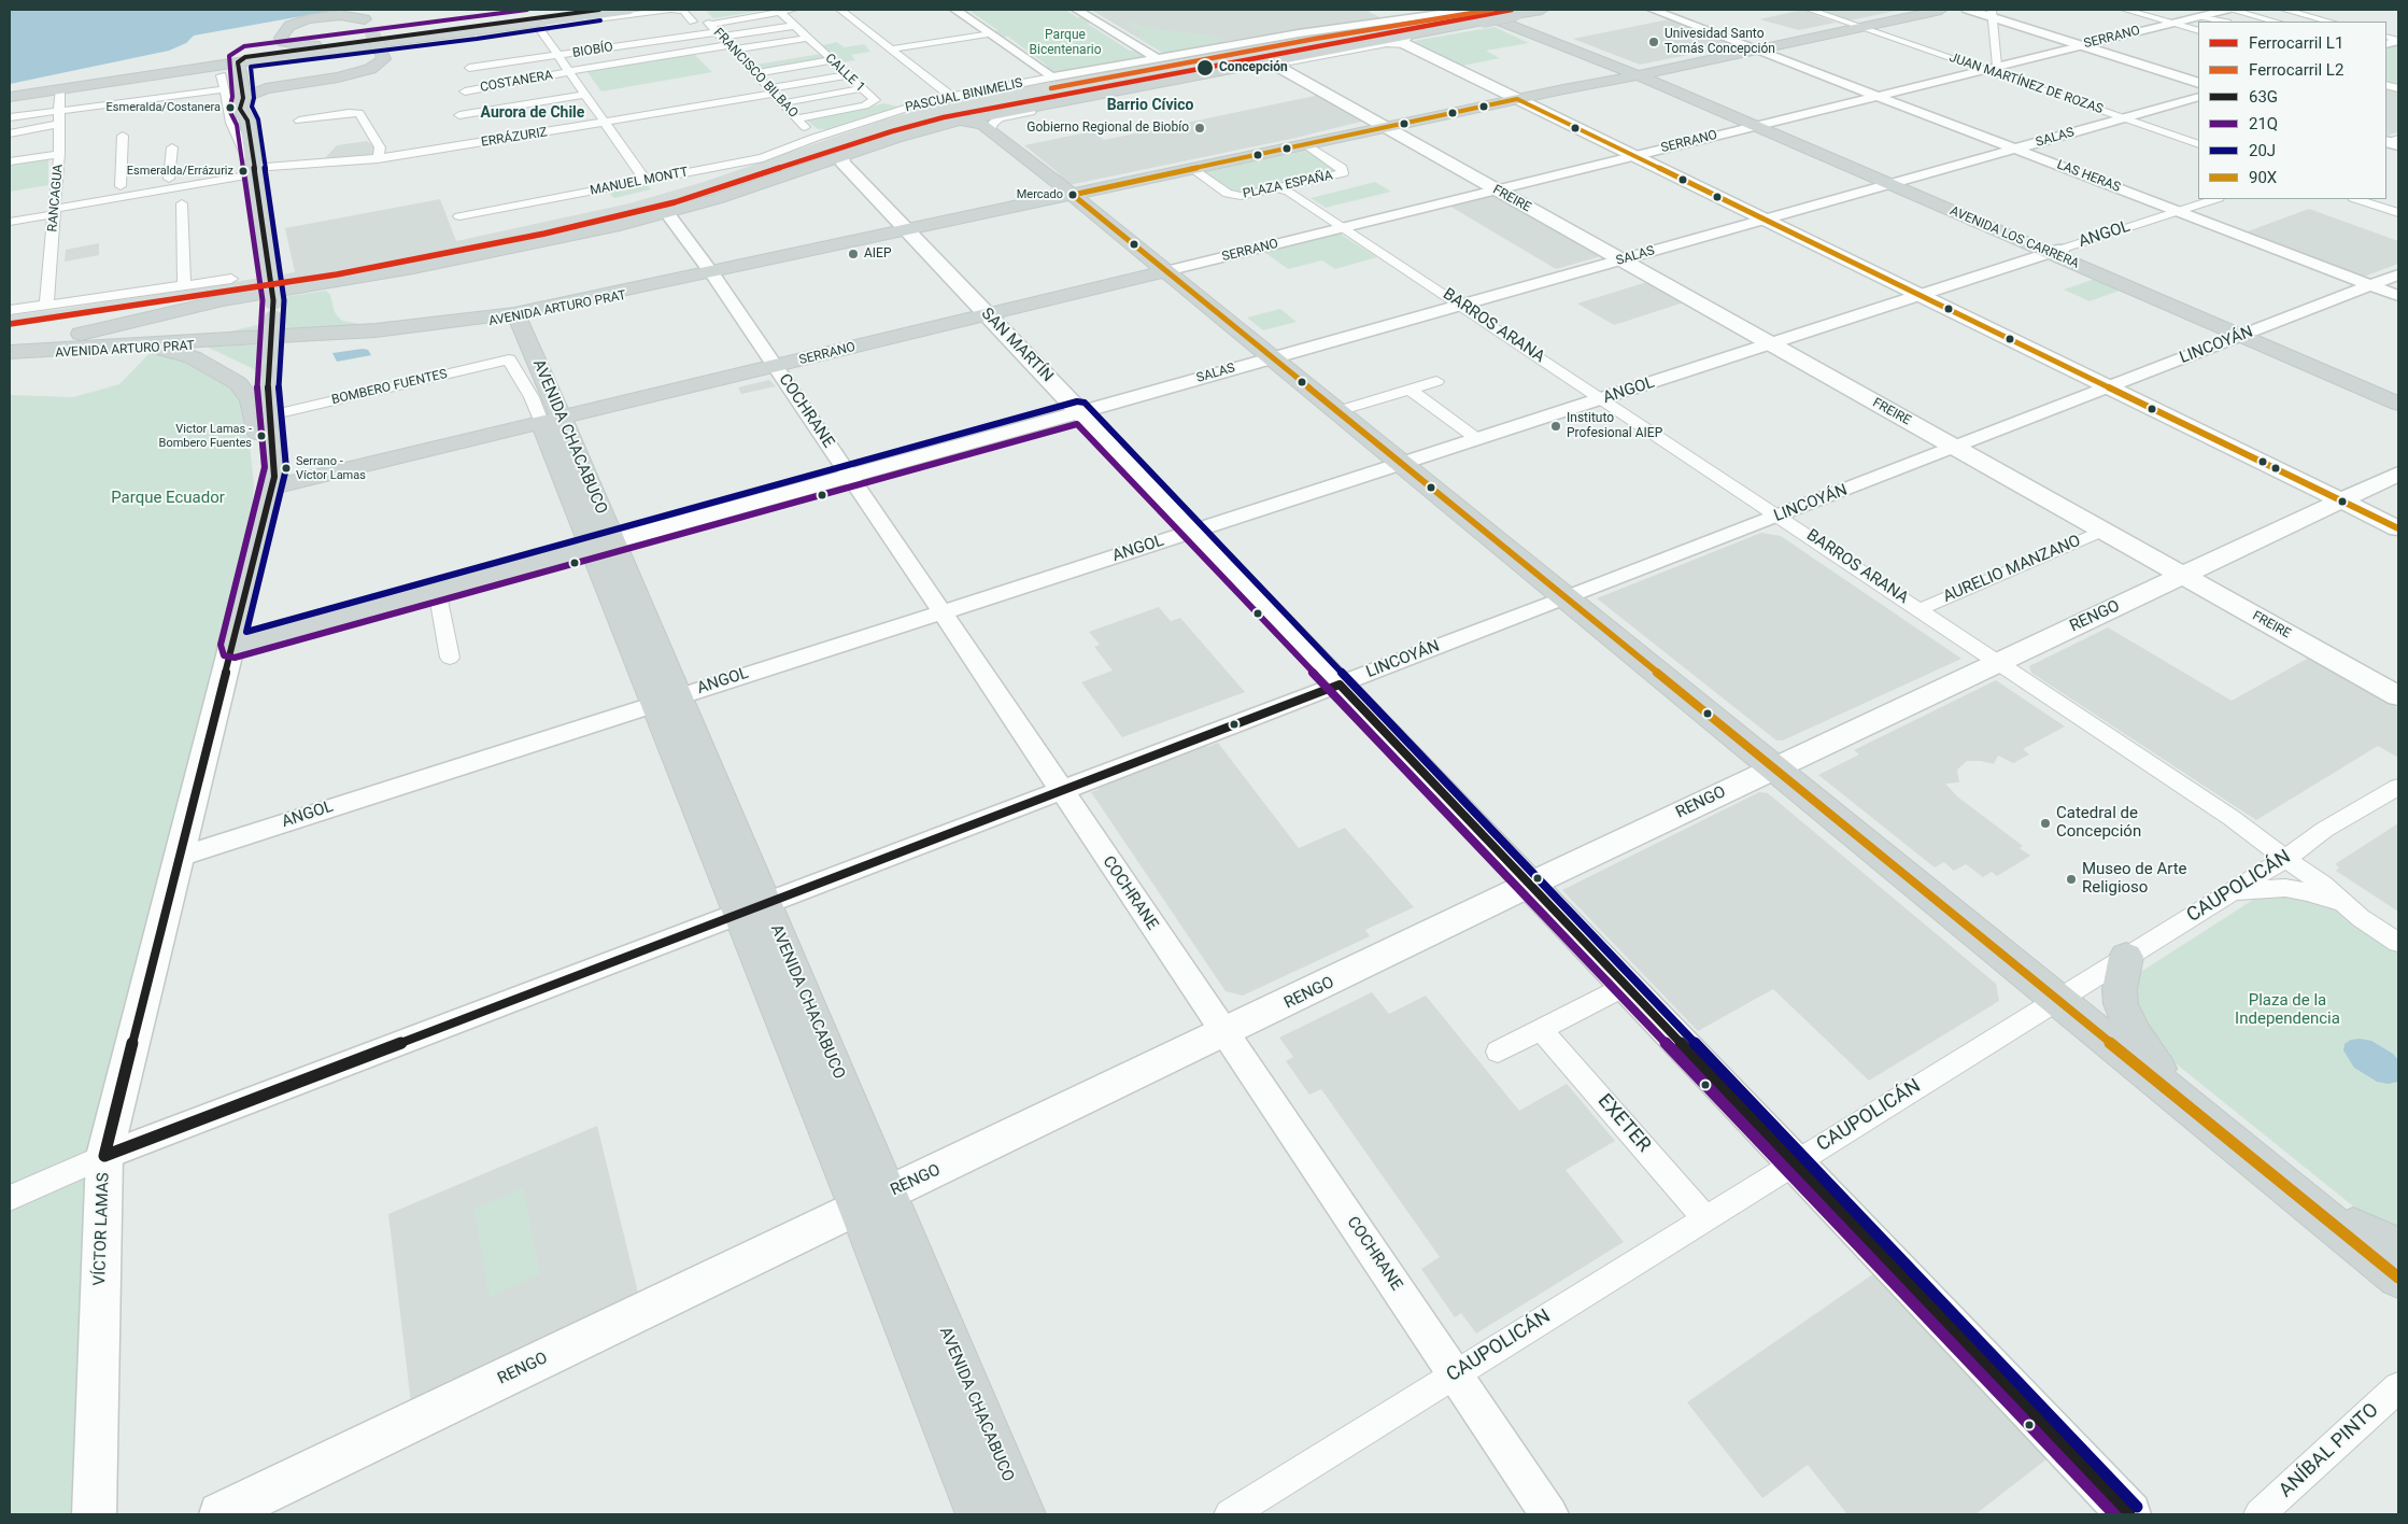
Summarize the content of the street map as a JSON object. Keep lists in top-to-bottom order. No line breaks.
{"streets":{"main road":["SERRANO","SALAS","FREIRE","AVENIDA LOS CARRERA","AVENIDA ARTURO PRAT","SAN MARTÍN","AVENIDA CHACABUCO","RENGO","VÍCTOR LAMAS"],"street":["BIOBÍO","FRANCISCO BILBAO","CALLE 1","COSTANERA","JUAN MARTÍNEZ DE ROZAS","PASCUAL BINIMELIS","ERRÁZURIZ","LAS HERAS","MANUEL MONTT","PLAZA ESPAÑA","RANCAGUA","ANGOL","BARROS ARANA","LINCOYÁN","BOMBERO FUENTES","COCHRANE","AURELIO MANZANO","CAUPOLICÁN","EXETER","ANÍBAL PINTO"]},"crossings":[["SERRANO","JUAN MARTÍNEZ DE ROZAS"],["SERRANO","LAS HERAS"],["SERRANO","FREIRE"],["SERRANO","AVENIDA LOS CARRERA"],["SERRANO","BARROS ARANA"],["SERRANO","SAN MARTÍN"],["SERRANO","COCHRANE"],["SERRANO","AVENIDA CHACABUCO"],["SERRANO","VÍCTOR LAMAS"],["BIOBÍO","FRANCISCO BILBAO"],["FRANCISCO BILBAO","CALLE 1"],["FRANCISCO BILBAO","COSTANERA"],["FRANCISCO BILBAO","PASCUAL BINIMELIS"],["FRANCISCO BILBAO","ERRÁZURIZ"],["FRANCISCO BILBAO","MANUEL MONTT"],["CALLE 1","COSTANERA"],["CALLE 1","ERRÁZURIZ"],["JUAN MARTÍNEZ DE ROZAS","SALAS"],["JUAN MARTÍNEZ DE ROZAS","AVENIDA ARTURO PRAT"],["PASCUAL BINIMELIS","MANUEL MONTT"],["ERRÁZURIZ","RANCAGUA"],["ERRÁZURIZ","VÍCTOR LAMAS"],["SALAS","LAS HERAS"],["SALAS","FREIRE"],["SALAS","AVENIDA LOS CARRERA"],["SALAS","BARROS ARANA"],["SALAS","SAN MARTÍN"],["SALAS","COCHRANE"],["SALAS","AVENIDA CHACABUCO"],["SALAS","VÍCTOR LAMAS"],["LAS HERAS","ANGOL"],["LAS HERAS","AVENIDA ARTURO PRAT"],["LAS HERAS","LINCOYÁN"],["PLAZA ESPAÑA","AVENIDA ARTURO PRAT"],["PLAZA ESPAÑA","BARROS ARANA"],["FREIRE","ANGOL"],["FREIRE","AVENIDA ARTURO PRAT"],["FREIRE","LINCOYÁN"],["FREIRE","AURELIO MANZANO"],["FREIRE","RENGO"],["ANGOL","AVENIDA LOS CARRERA"],["ANGOL","BARROS ARANA"],["ANGOL","SAN MARTÍN"],["ANGOL","COCHRANE"],["ANGOL","AVENIDA CHACABUCO"],["ANGOL","VÍCTOR LAMAS"],["AVENIDA LOS CARRERA","AVENIDA ARTURO PRAT"],["AVENIDA LOS CARRERA","LINCOYÁN"],["AVENIDA ARTURO PRAT","SAN MARTÍN"],["AVENIDA ARTURO PRAT","COCHRANE"],["AVENIDA ARTURO PRAT","AVENIDA CHACABUCO"],["BARROS ARANA","LINCOYÁN"],["BARROS ARANA","AURELIO MANZANO"],["BARROS ARANA","RENGO"],["BARROS ARANA","CAUPOLICÁN"],["SAN MARTÍN","LINCOYÁN"],["SAN MARTÍN","RENGO"],["SAN MARTÍN","CAUPOLICÁN"],["LINCOYÁN","COCHRANE"],["LINCOYÁN","AVENIDA CHACABUCO"],["LINCOYÁN","VÍCTOR LAMAS"],["BOMBERO FUENTES","AVENIDA CHACABUCO"],["BOMBERO FUENTES","VÍCTOR LAMAS"],["COCHRANE","RENGO"],["COCHRANE","CAUPOLICÁN"],["AVENIDA CHACABUCO","RENGO"],["CAUPOLICÁN","EXETER"]],"districts":["Barrio Cívico","Aurora de Chile"],"parks":["Parque Bicentenario","Parque Ecuador","Plaza de la Independencia"],"places":["Univesidad Santo Tomás Concepción","Concepción","Esmeralda/Costanera","Gobierno Regional de Biobío","Esmeralda/Errázuriz","Mercado","AIEP","Instituto Profesional AIEP","Victor Lamas - Bombero Fuentes","Serrano - Víctor Lamas","Catedral de Concepción","Museo de Arte Religioso"],"lines":["rail line L1","rail line L2","transit line 63G","transit line 21Q","transit line 20J","transit line 90X"],"legend":["Ferrocarril L1","Ferrocarril L2","63G","21Q","20J","90X"]}
